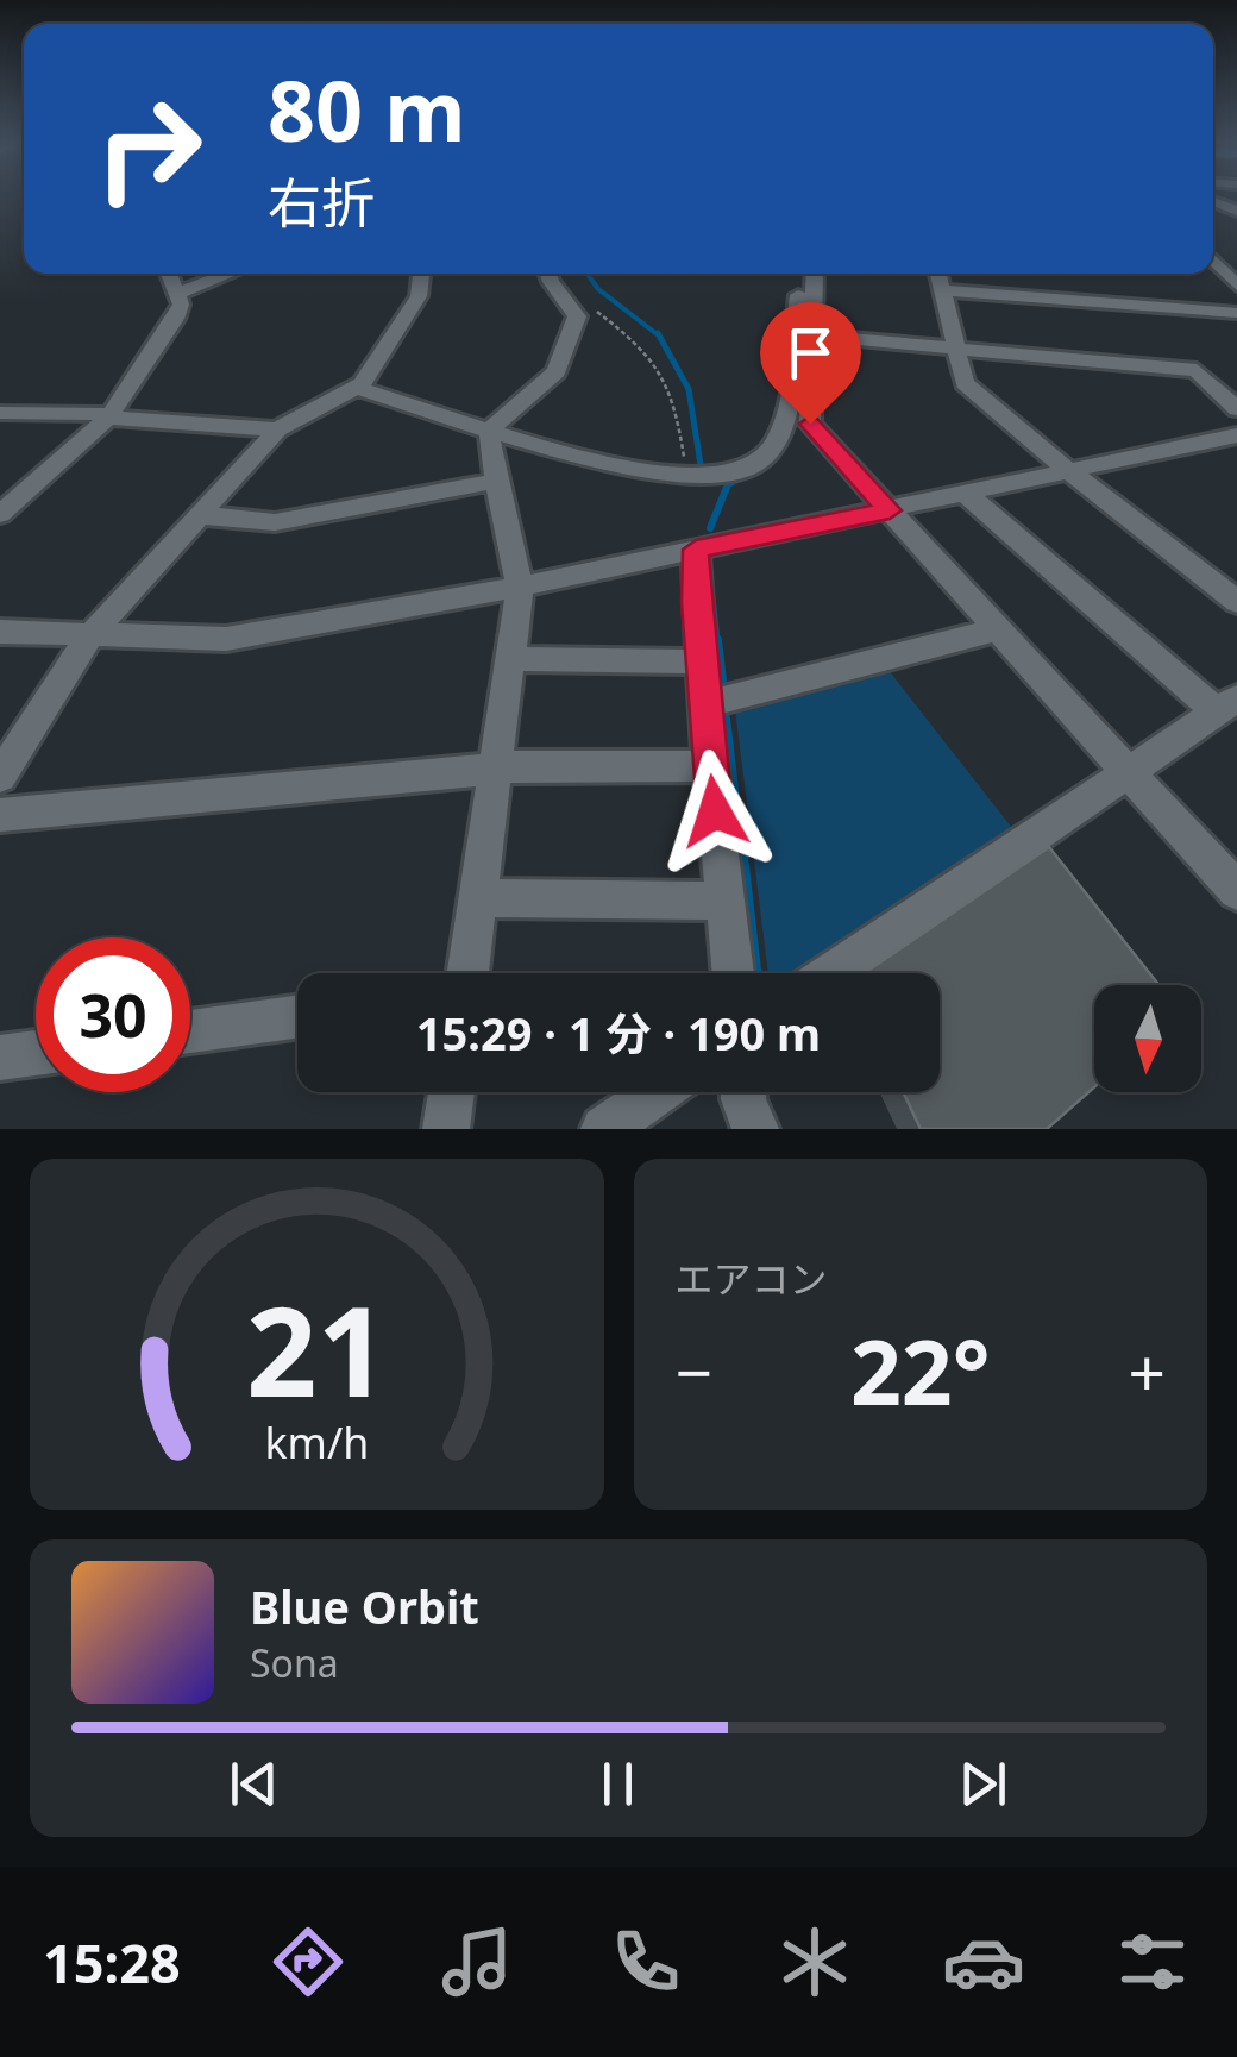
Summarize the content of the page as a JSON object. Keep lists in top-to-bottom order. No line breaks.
{"north":"bottom","page":{"turn":["80 m","右折"],"limit":"30","trip":"15:29 · 1 分 · 190 m","tile":"エアコン","heat":["−","22°","+"],"song":["Blue Orbit","Sona"],"tabs":"15:28","gauge":["21","km/h"]}}
